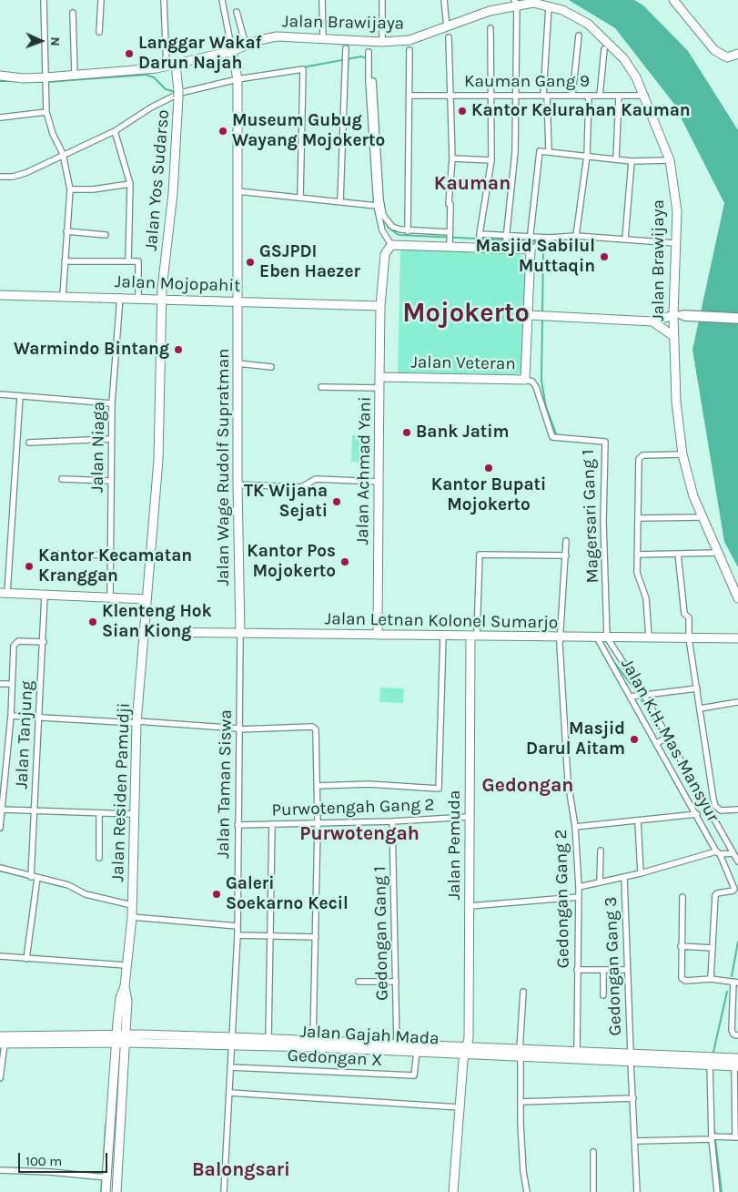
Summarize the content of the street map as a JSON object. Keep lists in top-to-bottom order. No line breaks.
{"streets":{"main road":["Jalan Brawijaya","Jalan Yos Sudarso","Jalan Mojopahit","Jalan Veteran","Jalan Wage Rudolf Supratman","Jalan Achmad Yani","Jalan Letnan Kolonel Sumarjo","Jalan Residen Pamudji","Jalan Pemuda","Jalan Gajah Mada"],"street":["Kauman Gang 9","Jalan Niaga","Magersari Gang 1","Jalan Tanjung","Jalan K.H. Mas Mansyur","Jalan Taman Siswa","Purwotengah Gang 2","Gedongan Gang 2","Gedongan Gang 1","Gedongan Gang 3","Gedongan X"]},"crossings":[["Jalan Brawijaya","Kauman Gang 9"],["Jalan Brawijaya","Jalan Yos Sudarso"],["Jalan Brawijaya","Jalan Wage Rudolf Supratman"],["Jalan Yos Sudarso","Jalan Mojopahit"],["Jalan Yos Sudarso","Jalan Residen Pamudji"],["Jalan Mojopahit","Jalan Niaga"],["Jalan Mojopahit","Jalan Wage Rudolf Supratman"],["Jalan Mojopahit","Jalan Achmad Yani"],["Jalan Veteran","Jalan Achmad Yani"],["Jalan Veteran","Magersari Gang 1"],["Jalan Wage Rudolf Supratman","Jalan Letnan Kolonel Sumarjo"],["Jalan Wage Rudolf Supratman","Jalan Taman Siswa"],["Jalan Achmad Yani","Jalan Letnan Kolonel Sumarjo"],["Magersari Gang 1","Jalan Letnan Kolonel Sumarjo"],["Jalan Letnan Kolonel Sumarjo","Jalan K.H. Mas Mansyur"],["Jalan Letnan Kolonel Sumarjo","Jalan Taman Siswa"],["Jalan Letnan Kolonel Sumarjo","Jalan Residen Pamudji"],["Jalan Letnan Kolonel Sumarjo","Jalan Pemuda"],["Jalan Letnan Kolonel Sumarjo","Gedongan Gang 2"],["Jalan Taman Siswa","Purwotengah Gang 2"],["Jalan Taman Siswa","Jalan Gajah Mada"],["Jalan Taman Siswa","Gedongan X"],["Jalan Residen Pamudji","Jalan Gajah Mada"],["Purwotengah Gang 2","Jalan Pemuda"],["Purwotengah Gang 2","Gedongan Gang 1"],["Jalan Pemuda","Jalan Gajah Mada"],["Gedongan Gang 2","Jalan Gajah Mada"],["Gedongan Gang 1","Jalan Gajah Mada"],["Gedongan Gang 3","Jalan Gajah Mada"],["Jalan Gajah Mada","Gedongan X"]],"districts":["Kauman","Mojokerto","Gedongan","Purwotengah","Balongsari"],"places":["Langgar Wakaf Darun Najah","Kantor Kelurahan Kauman","Museum Gubug Wayang Mojokerto","Masjid Sabilul Muttaqin","GSJPDI Eben Haezer","Warmindo Bintang","Bank Jatim","Kantor Bupati Mojokerto","TK Wijana Sejati","Kantor Pos Mojokerto","Kantor Kecamatan Kranggan","Klenteng Hok Sian Kiong","Masjid Darul Aitam","Galeri Soekarno Kecil"],"scale_bar":"100 m","north":"right"}
